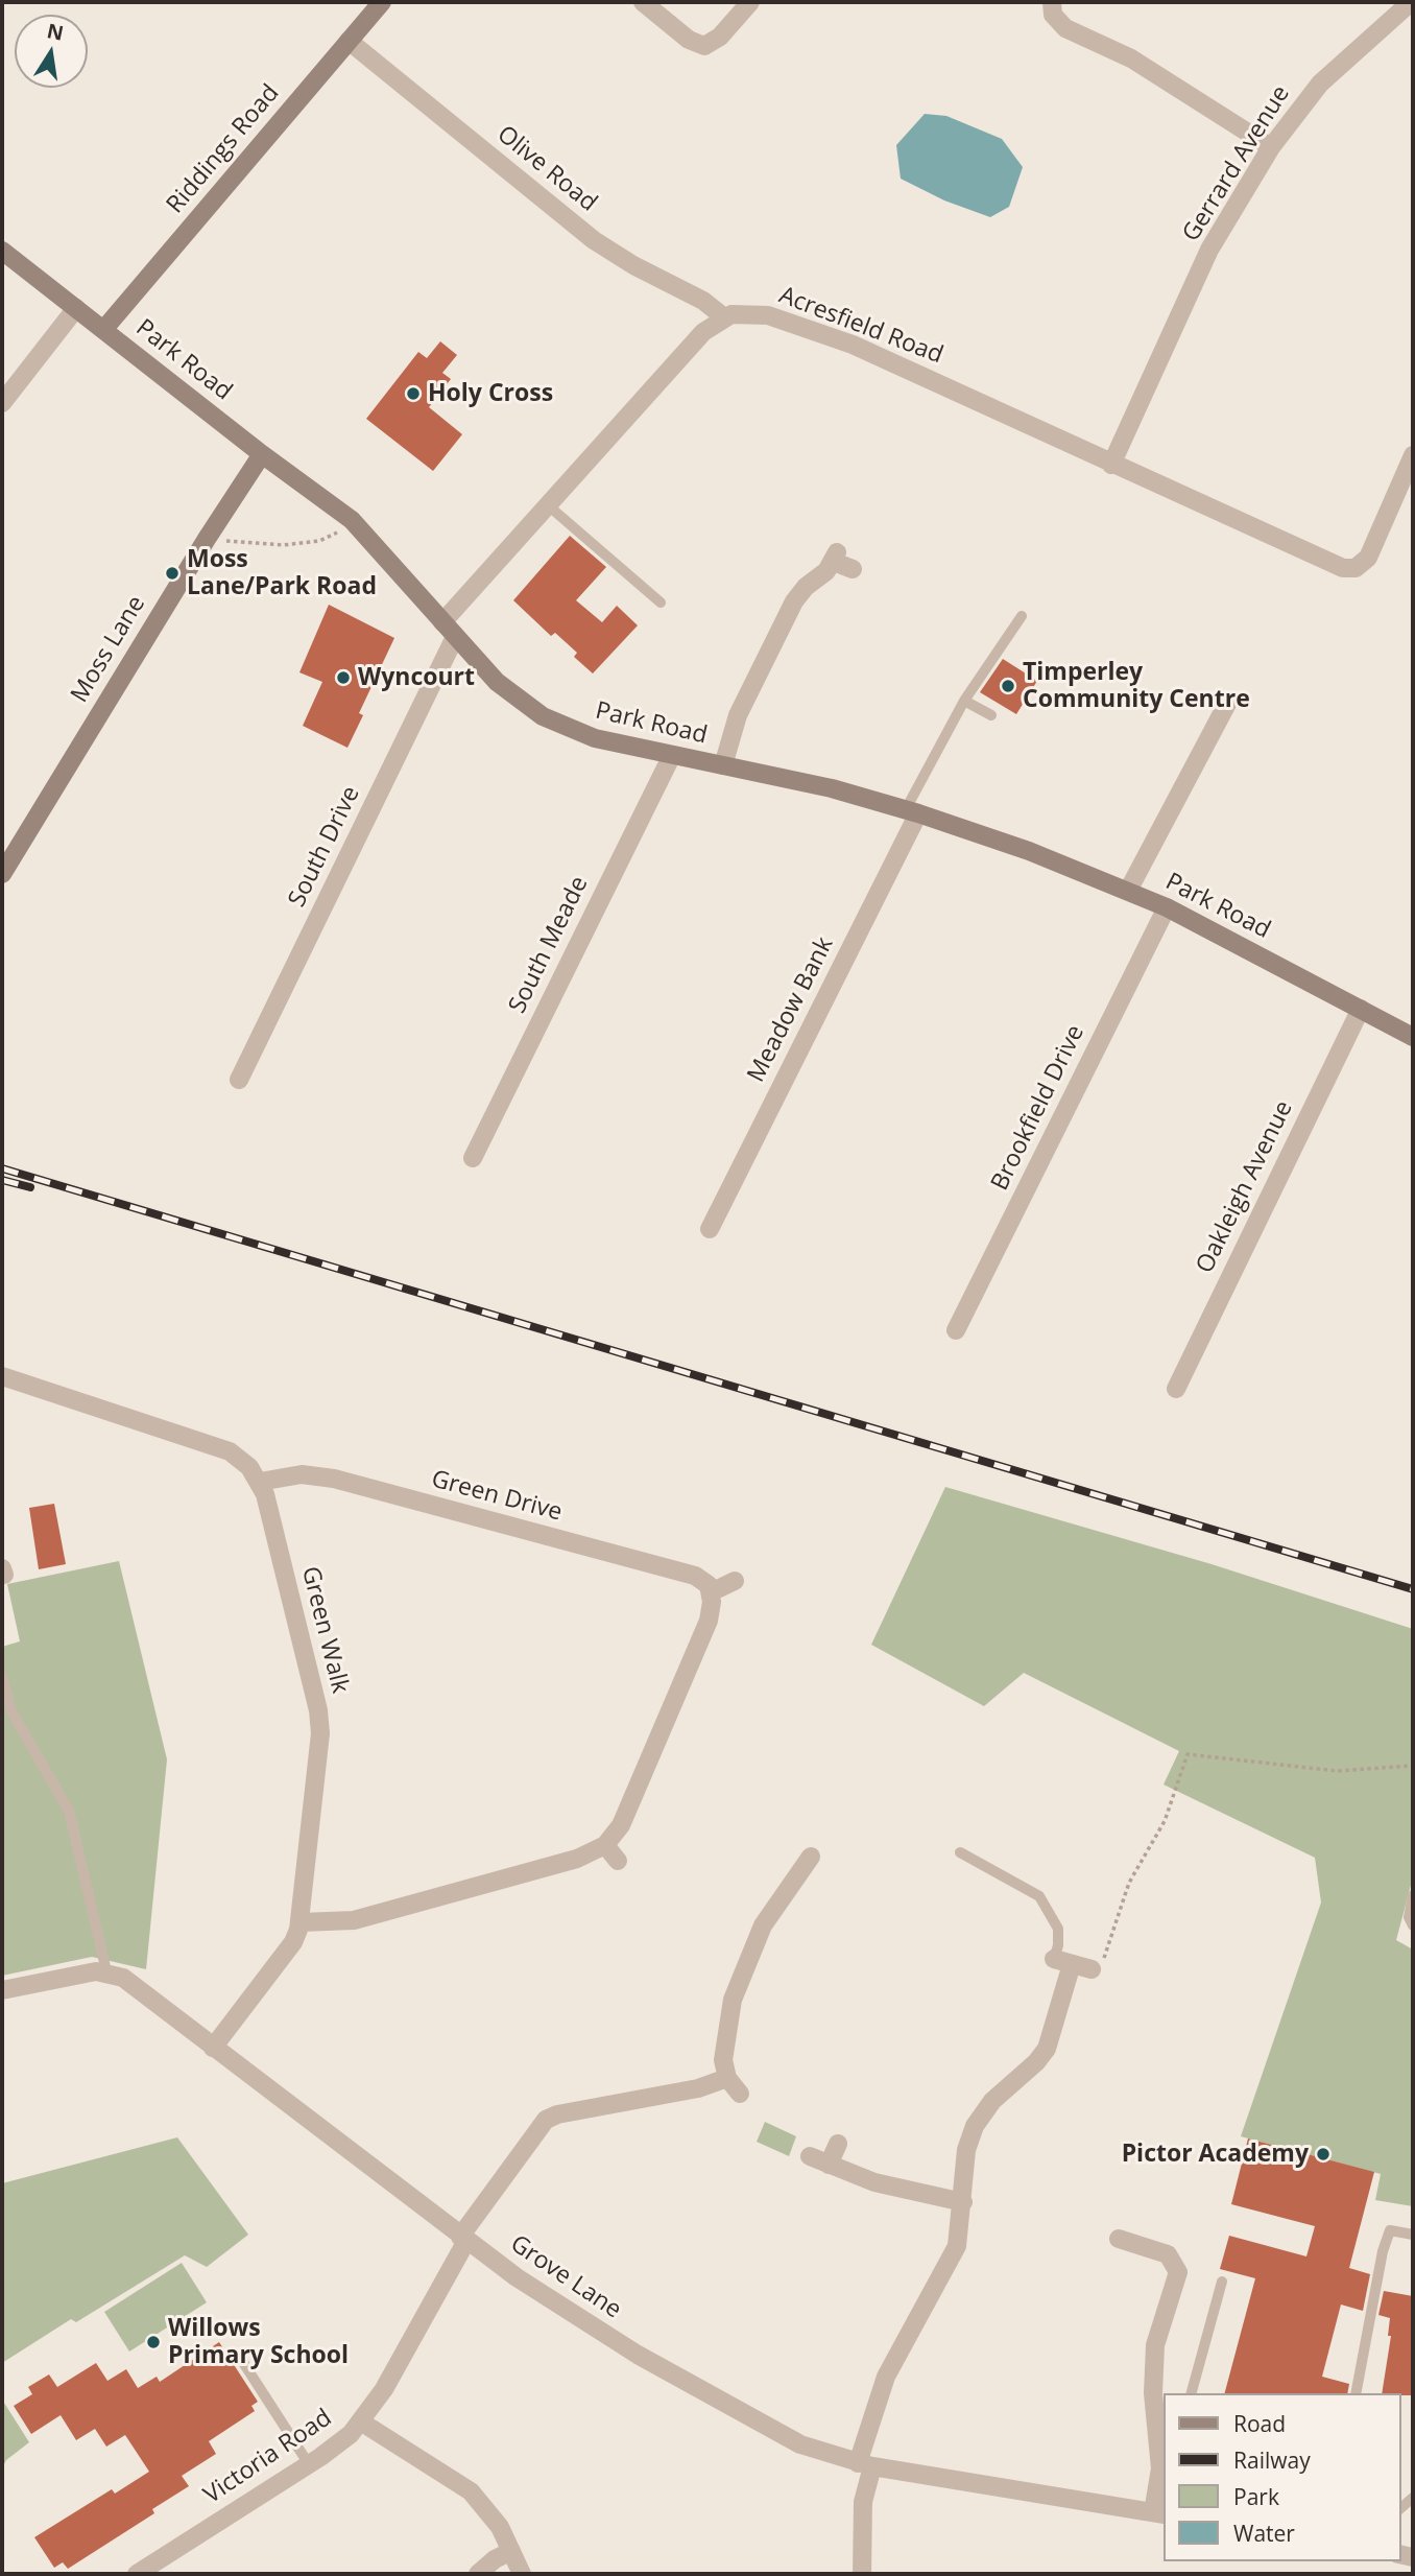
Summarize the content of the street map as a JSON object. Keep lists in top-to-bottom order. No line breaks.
{"streets":{"main road":["Riddings Road","Park Road","Moss Lane"],"street":["Gerrard Avenue","Olive Road","Acresfield Road","South Drive","South Meade","Meadow Bank","Brookfield Drive","Oakleigh Avenue","Green Drive","Green Walk","Grove Lane","Victoria Road"]},"crossings":[["Riddings Road","Olive Road"],["Riddings Road","Park Road"],["Gerrard Avenue","Acresfield Road"],["Olive Road","Acresfield Road"],["Park Road","Moss Lane"],["Park Road","South Drive"],["Park Road","South Meade"],["Park Road","Meadow Bank"],["Park Road","Brookfield Drive"],["Park Road","Oakleigh Avenue"],["Green Drive","Green Walk"],["Green Walk","Grove Lane"],["Grove Lane","Victoria Road"]],"places":["Holy Cross","Moss Lane/Park Road","Wyncourt","Timperley Community Centre","Pictor Academy","Willows Primary School"],"legend":["Road","Railway","Park","Water"],"north":"top"}
